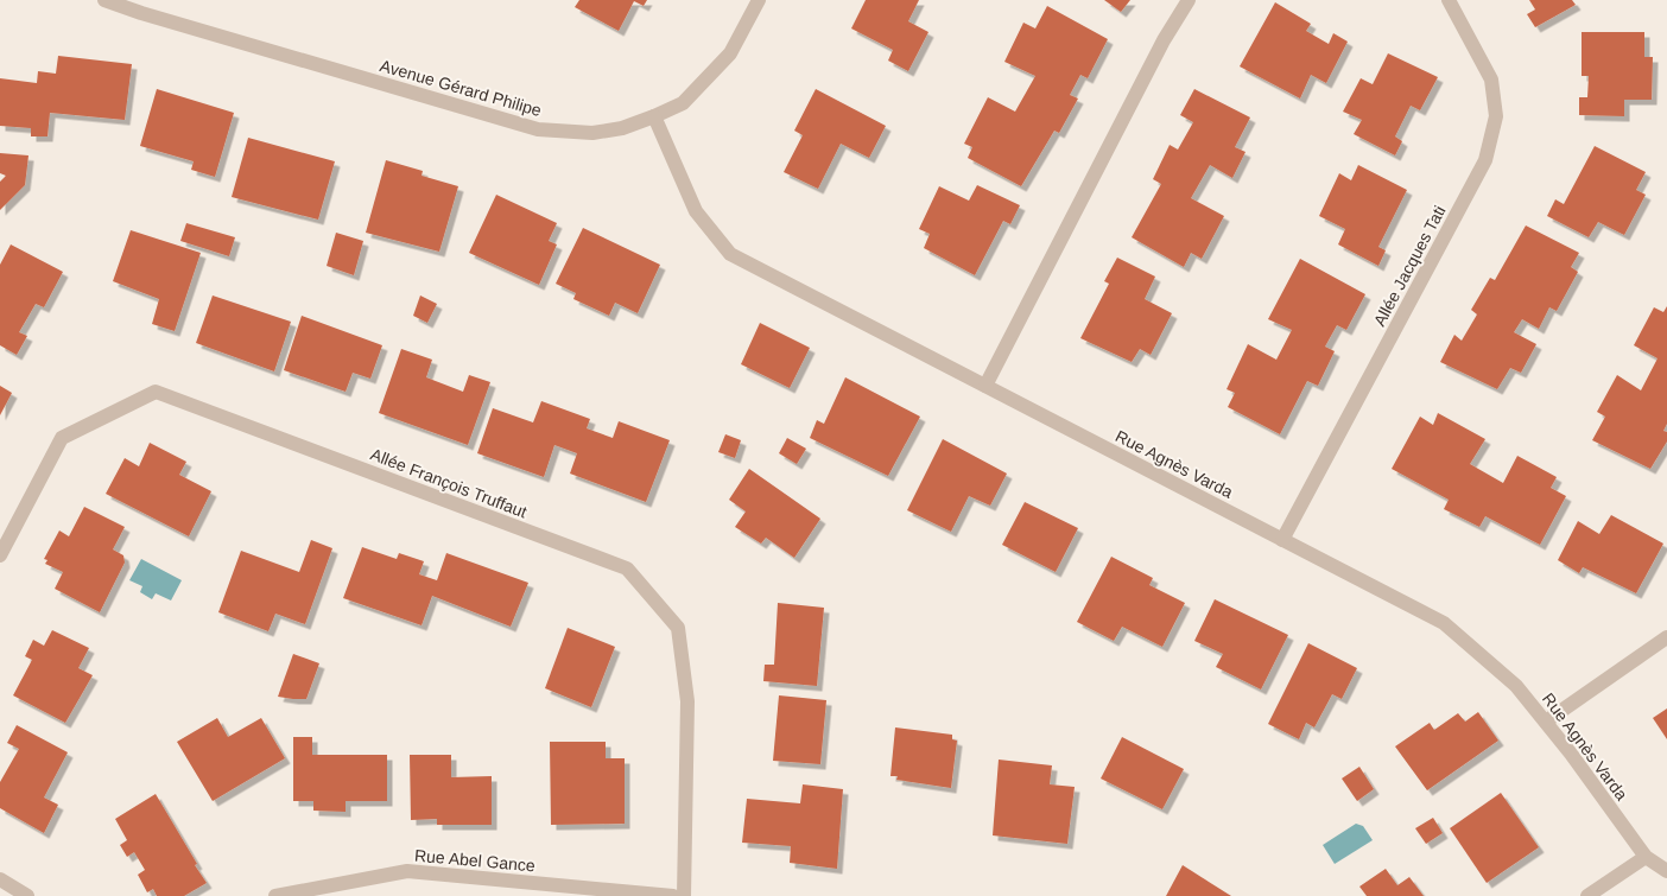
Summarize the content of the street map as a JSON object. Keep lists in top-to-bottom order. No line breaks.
{"streets":{"street":["Avenue Gérard Philipe","Allée Jacques Tati","Rue Agnès Varda","Allée François Truffaut","Rue Abel Gance"]},"crossings":[["Avenue Gérard Philipe","Rue Agnès Varda"],["Allée Jacques Tati","Rue Agnès Varda"]]}
